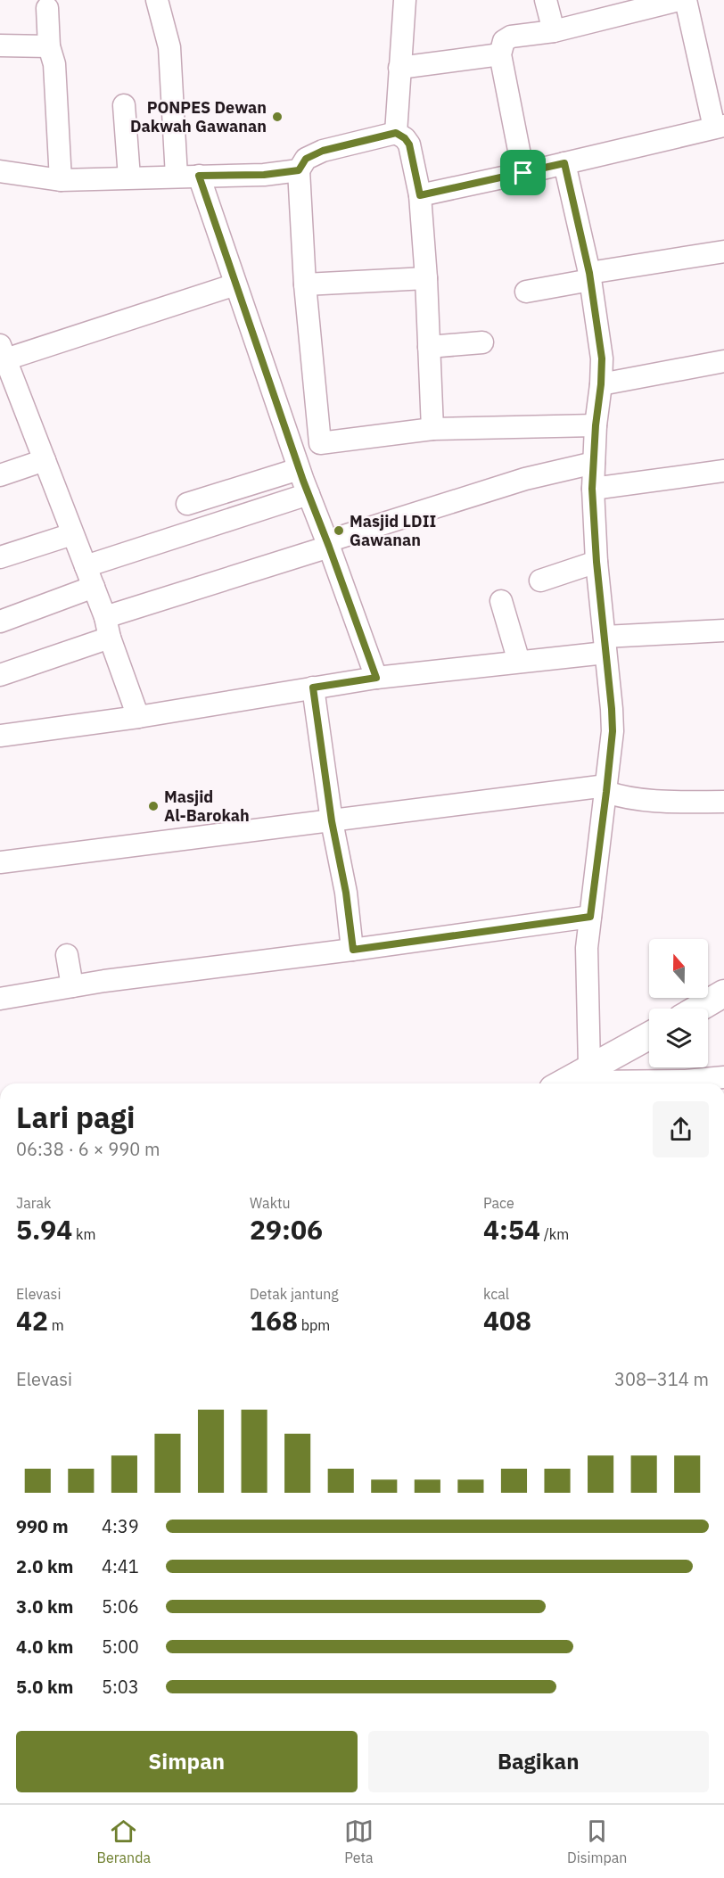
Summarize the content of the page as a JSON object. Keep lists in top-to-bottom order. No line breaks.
{"places":["PONPES Dewan Dakwah Gawanan","Masjid LDII Gawanan","Masjid Al-Barokah"],"north":"top","page":{"heading":["Lari pagi","06:38 · 6 × 990 m"],"stats":[["Jarak","5.94 km"],["Waktu","29:06"],["Pace","4:54 /km"],["Elevasi","42 m"],["Detak jantung","168 bpm"],["kcal","408"]],"chart":["Elevasi","308–314 m"],"list":[{"name":"990 m","note":"4:39"},{"name":"2.0 km","note":"4:41"},{"name":"3.0 km","note":"5:06"},{"name":"4.0 km","note":"5:00"},{"name":"5.0 km","note":"5:03"}],"buttons":["Simpan","Bagikan"],"tabs":["Beranda","Peta","Disimpan"]}}
